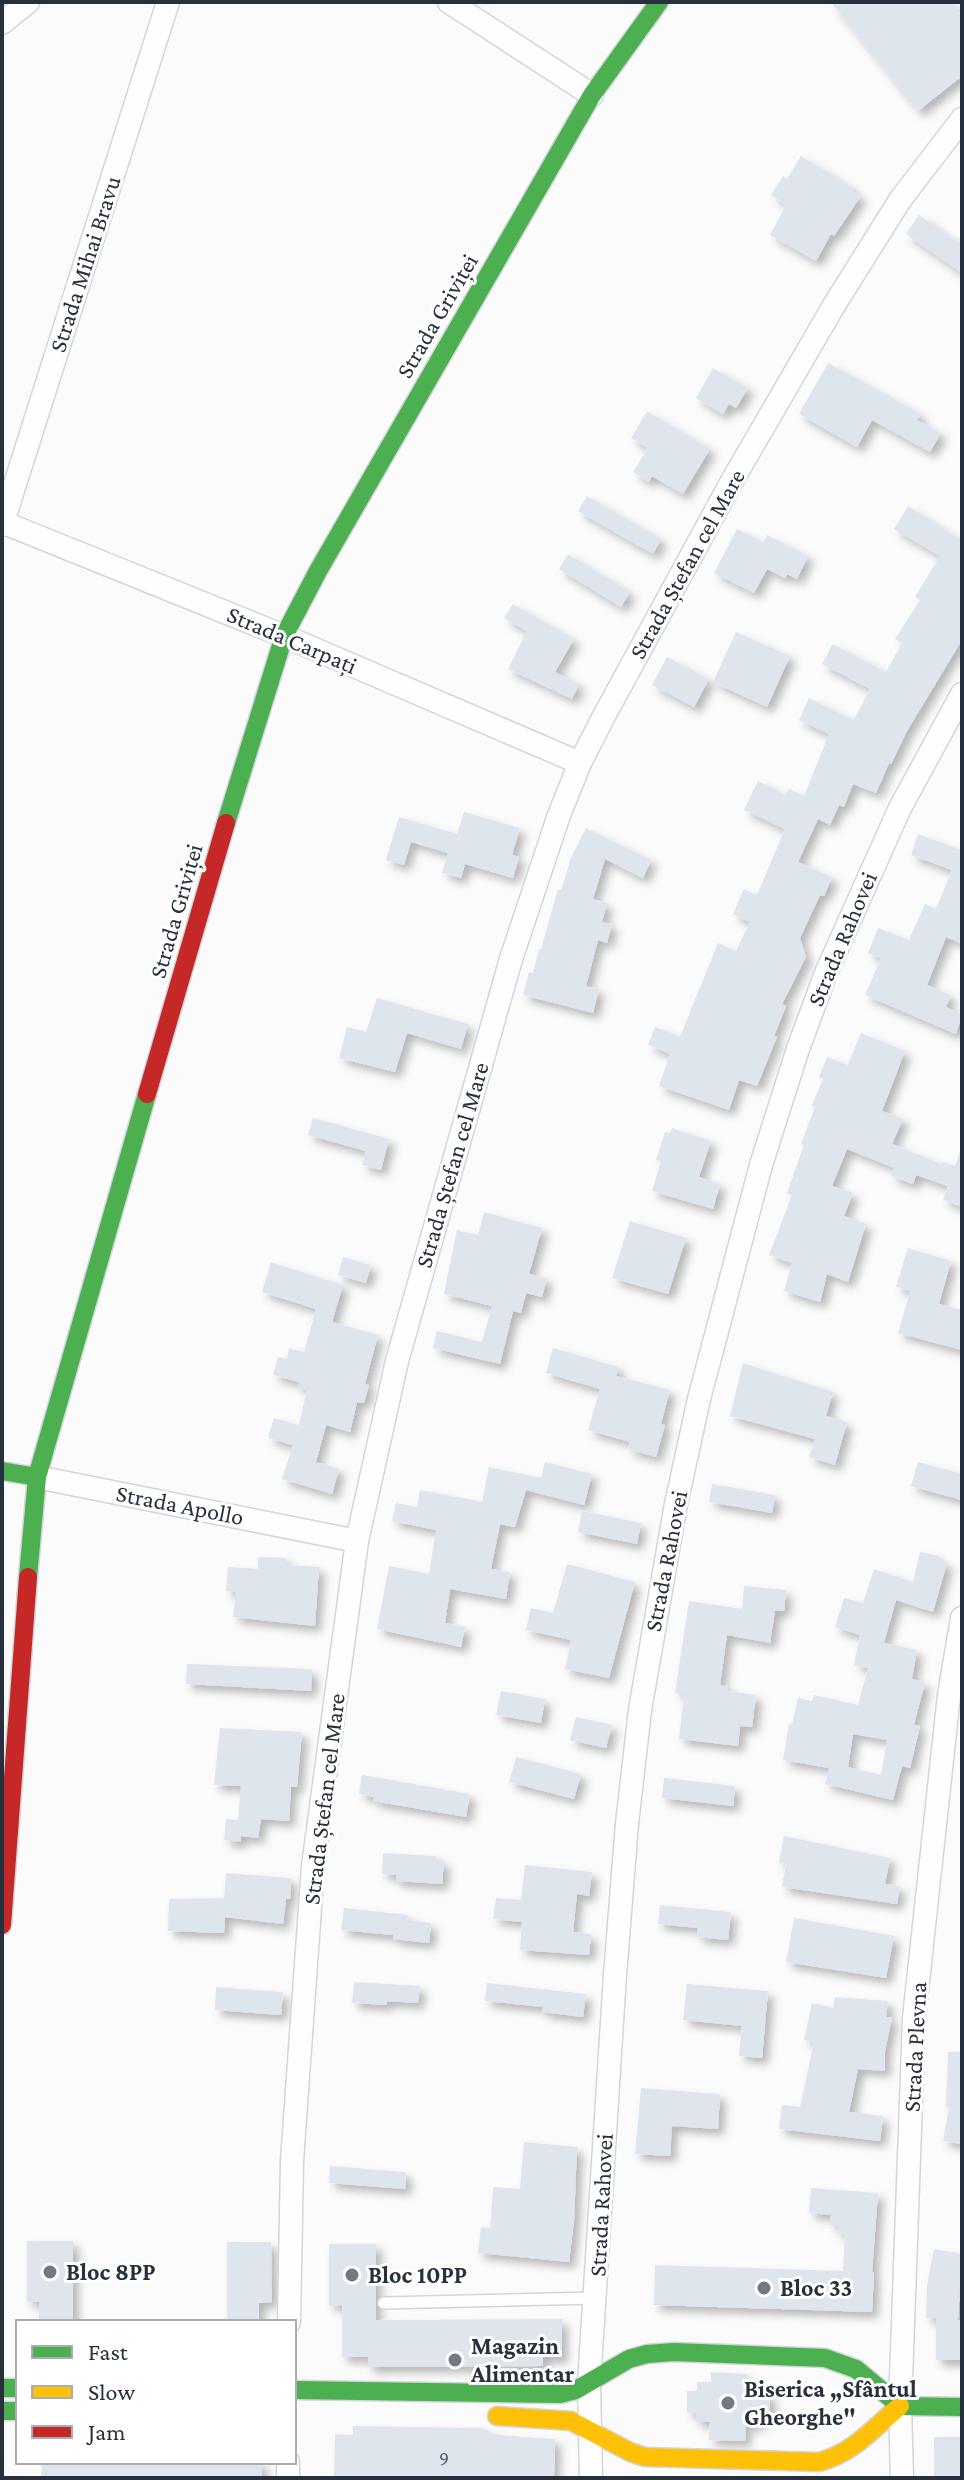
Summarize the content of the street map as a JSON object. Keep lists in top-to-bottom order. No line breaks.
{"streets":{"main road":["Strada Griviței","Strada Apollo"],"street":["Strada Mihai Bravu","Strada Ștefan cel Mare","Strada Carpați","Strada Rahovei","Strada Plevna"]},"crossings":[["Strada Mihai Bravu","Strada Carpați"],["Strada Griviței","Strada Carpați"],["Strada Griviței","Strada Apollo"],["Strada Ștefan cel Mare","Strada Carpați"],["Strada Ștefan cel Mare","Strada Apollo"]],"places":["Bloc 8PP","Bloc 10PP","Bloc 33","Magazin Alimentar","Biserica „Sfântul Gheorghe\""],"house_numbers":["9"],"legend":["Fast","Slow","Jam"]}
